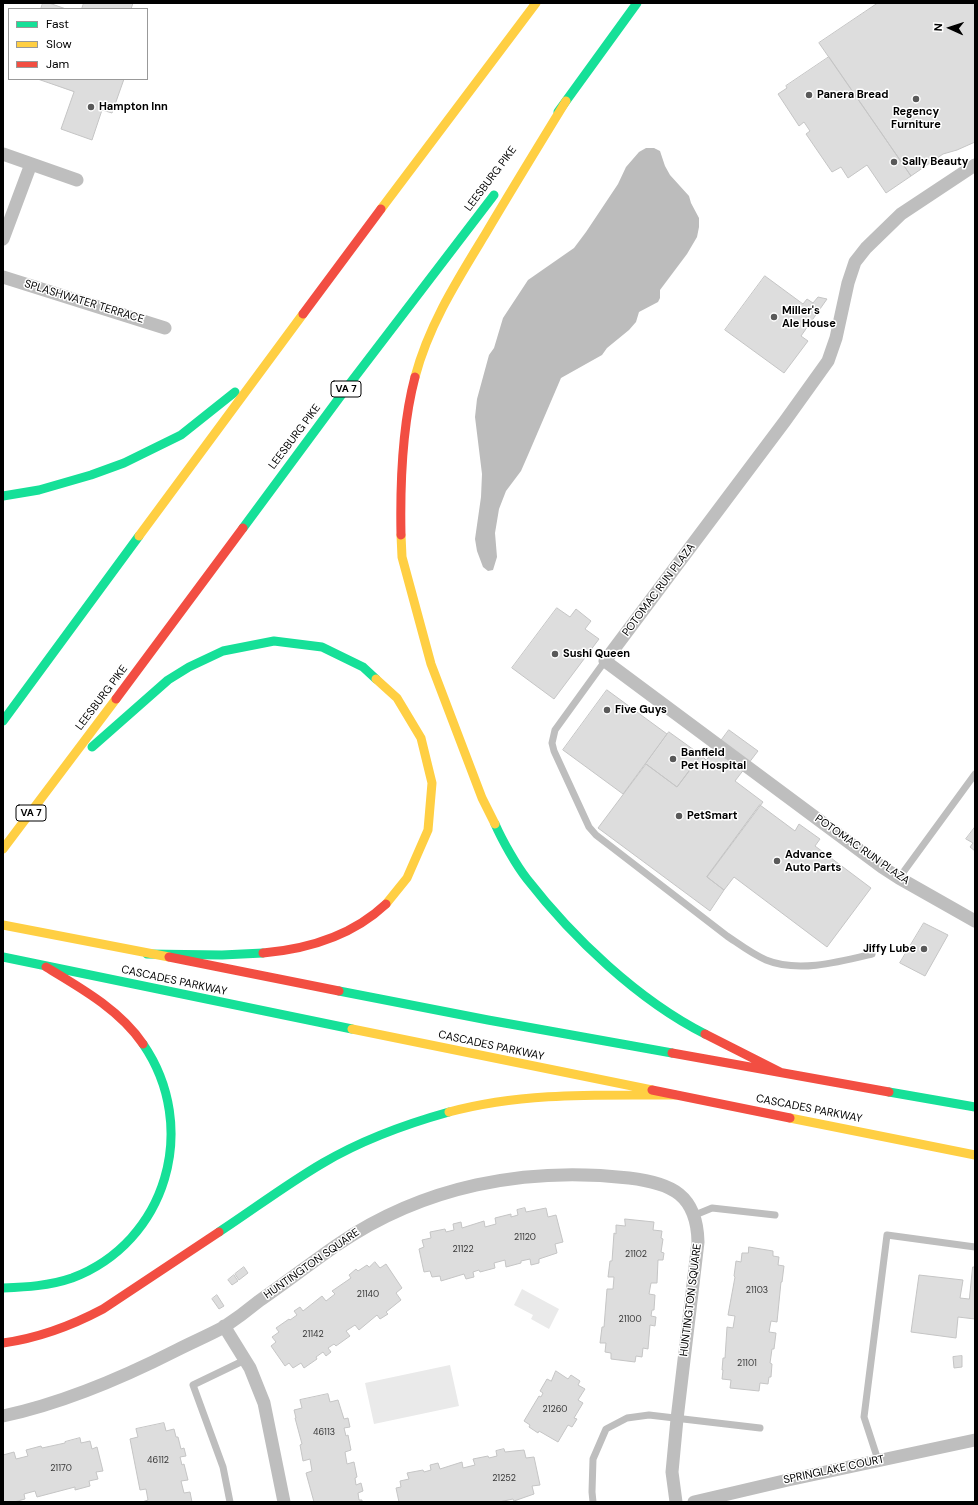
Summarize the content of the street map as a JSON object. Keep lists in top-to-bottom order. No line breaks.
{"streets":{"main road":["LEESBURG PIKE","VA 7","CASCADES PARKWAY"],"street":["SPLASHWATER TERRACE","POTOMAC RUN PLAZA","HUNTINGTON SQUARE","SPRINGLAKE COURT"]},"places":["Panera Bread","Regency Furniture","Hampton Inn","Sally Beauty","Miller's Ale House","Sushi Queen","Five Guys","Banfield Pet Hospital","PetSmart","Advance Auto Parts","Jiffy Lube"],"house_numbers":["21120","21122","21102","21103","21140","21100","21142","21101","21260","46113","46112","21170","21252"],"legend":["Fast","Slow","Jam"],"north":"left"}
